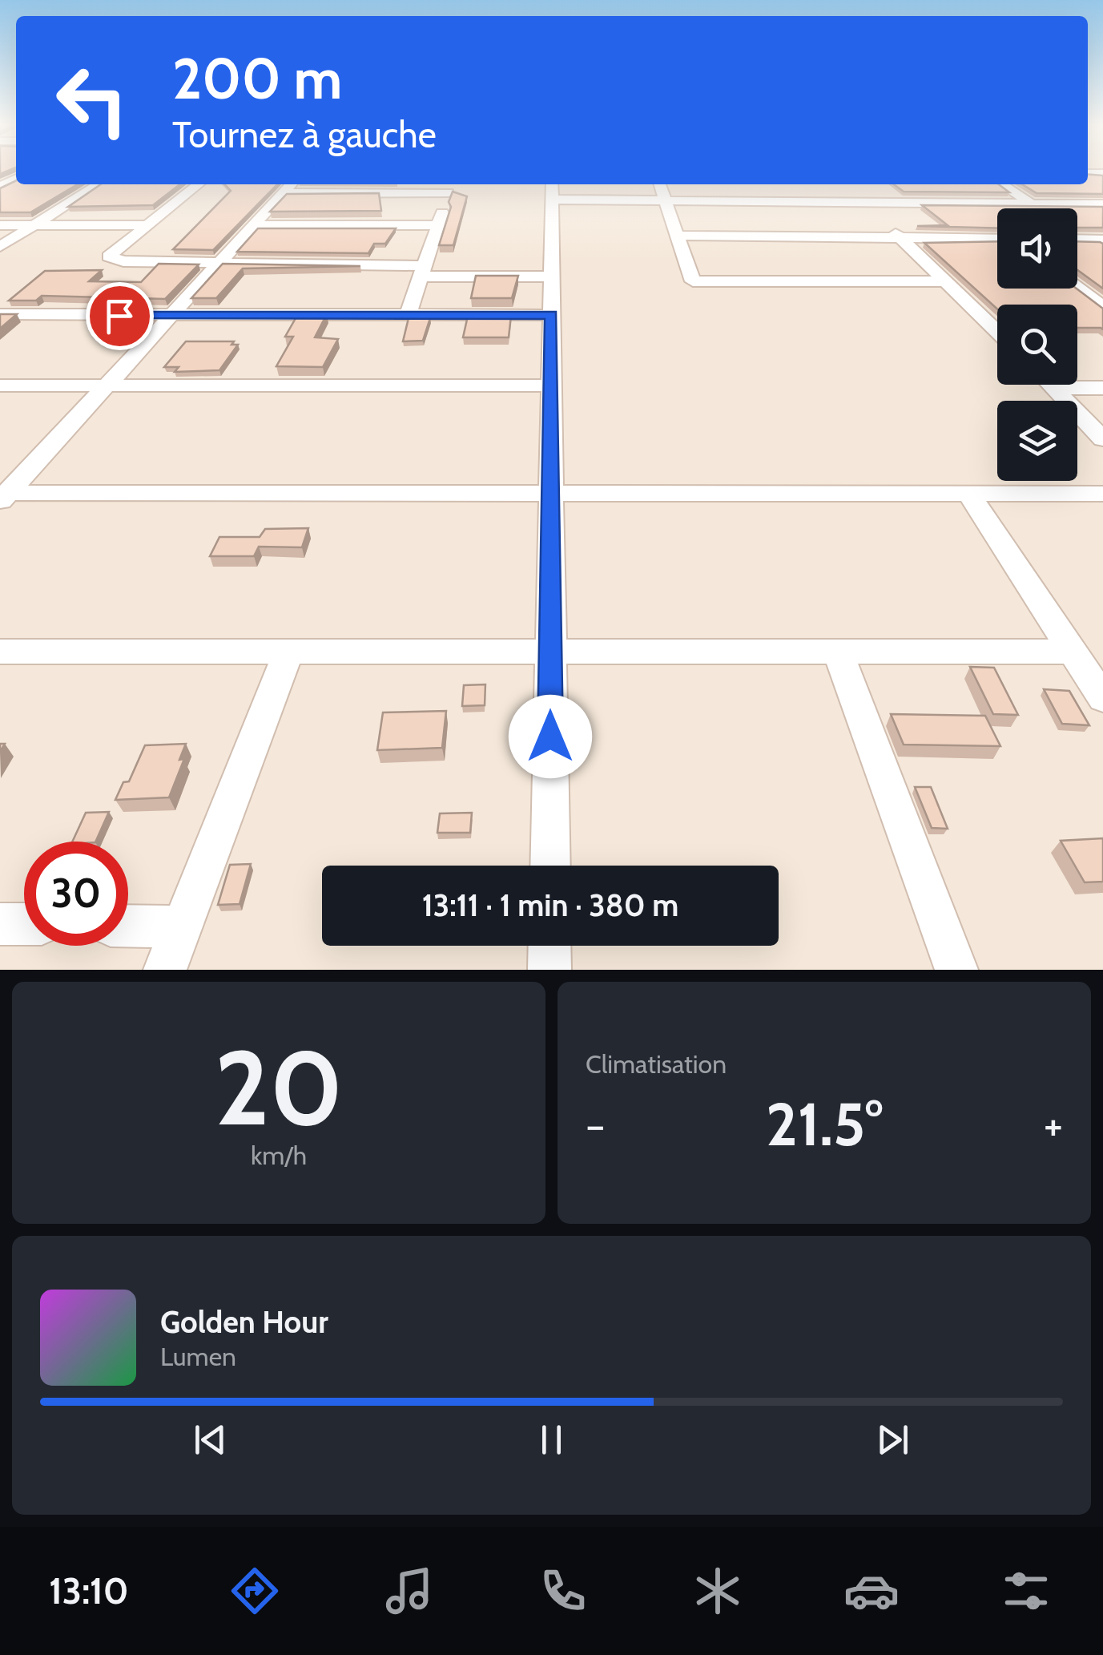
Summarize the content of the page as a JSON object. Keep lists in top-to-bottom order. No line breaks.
{"page":{"turn":["200 m","Tournez à gauche"],"limit":"30","trip":"13:11 · 1 min · 380 m","tile":[["20","km/h"],"Climatisation"],"heat":["−","21.5°","+"],"song":["Golden Hour","Lumen"],"tabs":"13:10"}}
